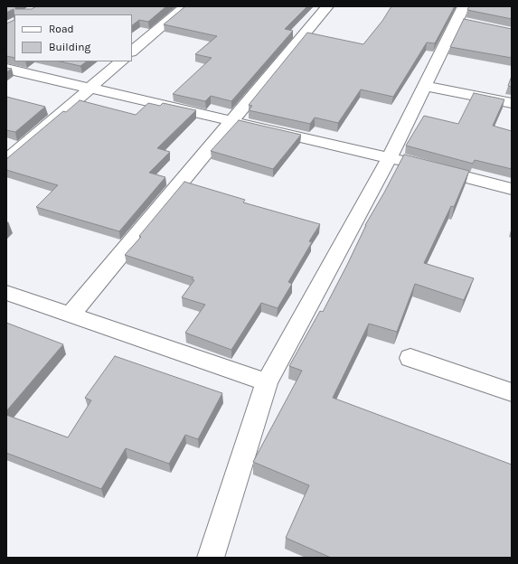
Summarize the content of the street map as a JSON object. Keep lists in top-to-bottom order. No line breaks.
{"legend":["Road","Building"]}
